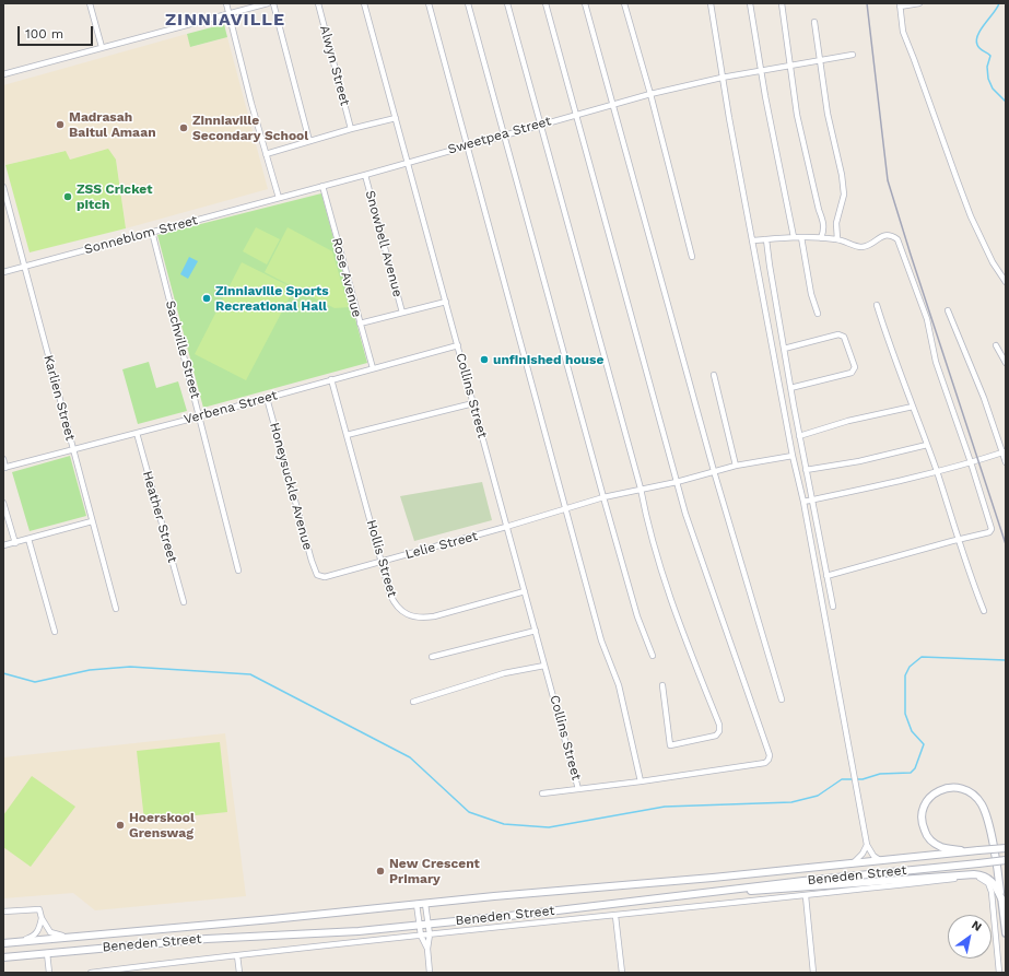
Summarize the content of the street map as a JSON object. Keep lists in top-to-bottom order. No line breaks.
{"streets":{"main road":["Beneden Street"],"street":["Alwyn Street","Sweetpea Street","Sonneblom Street","Snowbell Avenue","Rose Avenue","Sachville Street","Collins Street","Karlien Street","Verbena Street","Honeysuckle Avenue","Heather Street","Lelie Street","Hollis Street"]},"crossings":[["Sweetpea Street","Sonneblom Street"],["Sweetpea Street","Snowbell Avenue"],["Sweetpea Street","Rose Avenue"],["Sweetpea Street","Collins Street"],["Sonneblom Street","Sachville Street"],["Sonneblom Street","Karlien Street"],["Rose Avenue","Verbena Street"],["Sachville Street","Verbena Street"],["Collins Street","Verbena Street"],["Collins Street","Lelie Street"],["Collins Street","Hollis Street"],["Karlien Street","Verbena Street"],["Verbena Street","Honeysuckle Avenue"],["Verbena Street","Heather Street"],["Verbena Street","Hollis Street"],["Honeysuckle Avenue","Lelie Street"],["Lelie Street","Hollis Street"]],"districts":["ZINNIAVILLE"],"places":["Madrasah Baitul Amaan","Zinniaville Secondary School","ZSS Cricket pitch","Zinniaville Sports Recreational Hall","unfinished house","Hoerskool Grenswag","New Crescent Primary"],"scale_bar":"100 m","north":"top right"}
